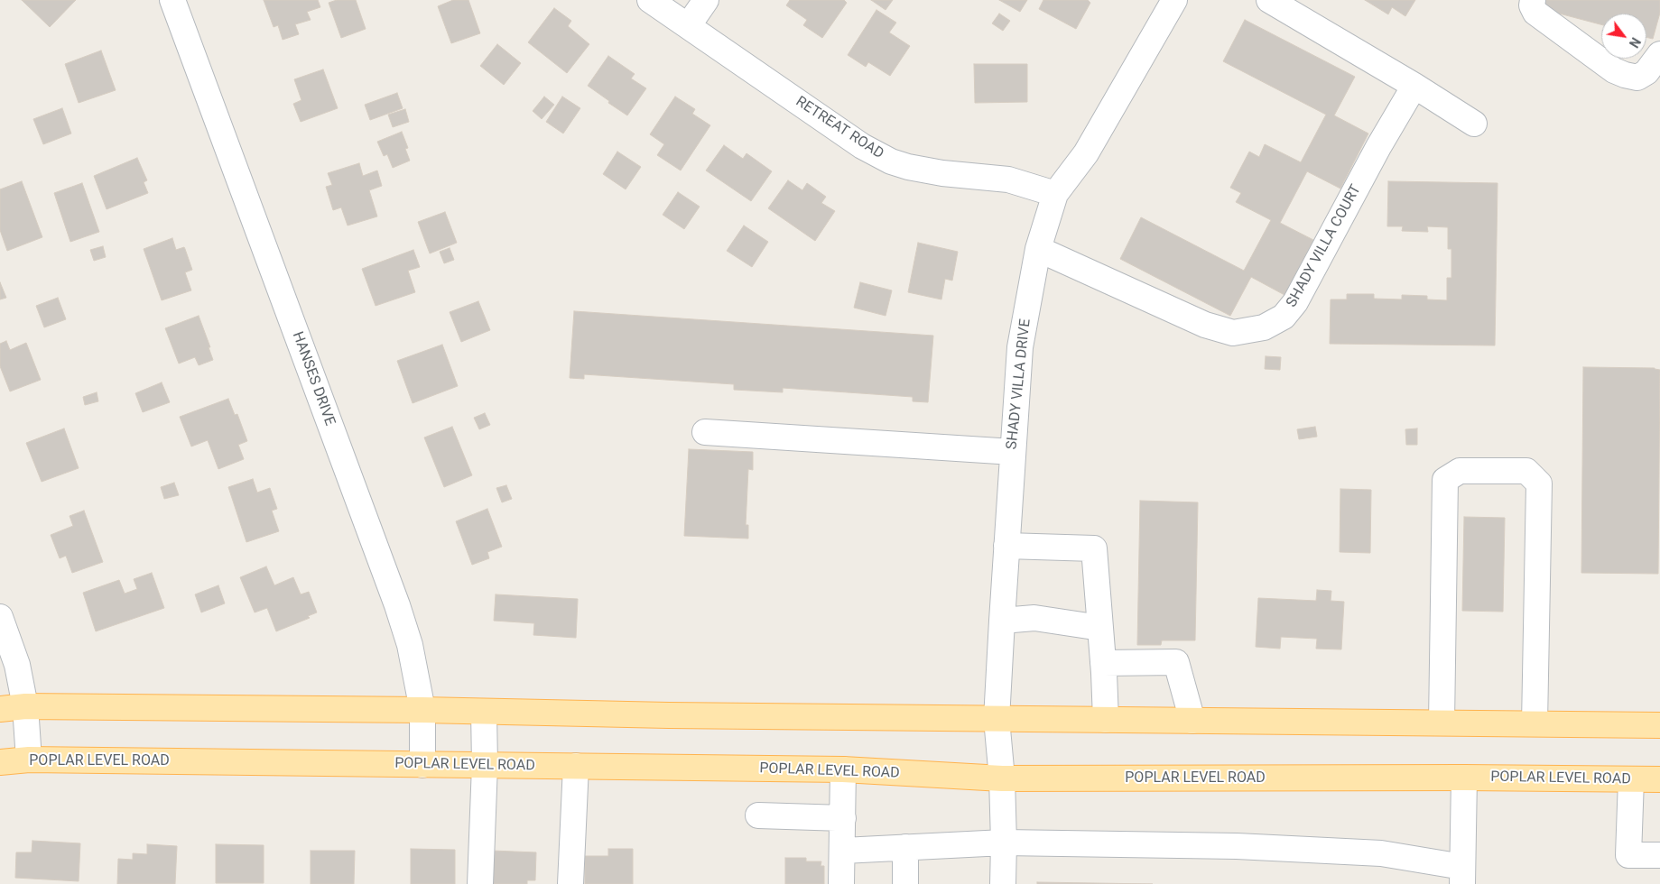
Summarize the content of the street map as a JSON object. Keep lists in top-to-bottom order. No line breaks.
{"streets":{"main road":["POPLAR LEVEL ROAD"],"street":["RETREAT ROAD","SHADY VILLA COURT","HANSES DRIVE","SHADY VILLA DRIVE"]},"crossings":[["RETREAT ROAD","SHADY VILLA DRIVE"],["SHADY VILLA COURT","SHADY VILLA DRIVE"],["HANSES DRIVE","POPLAR LEVEL ROAD"],["SHADY VILLA DRIVE","POPLAR LEVEL ROAD"]],"north":"bottom right"}
